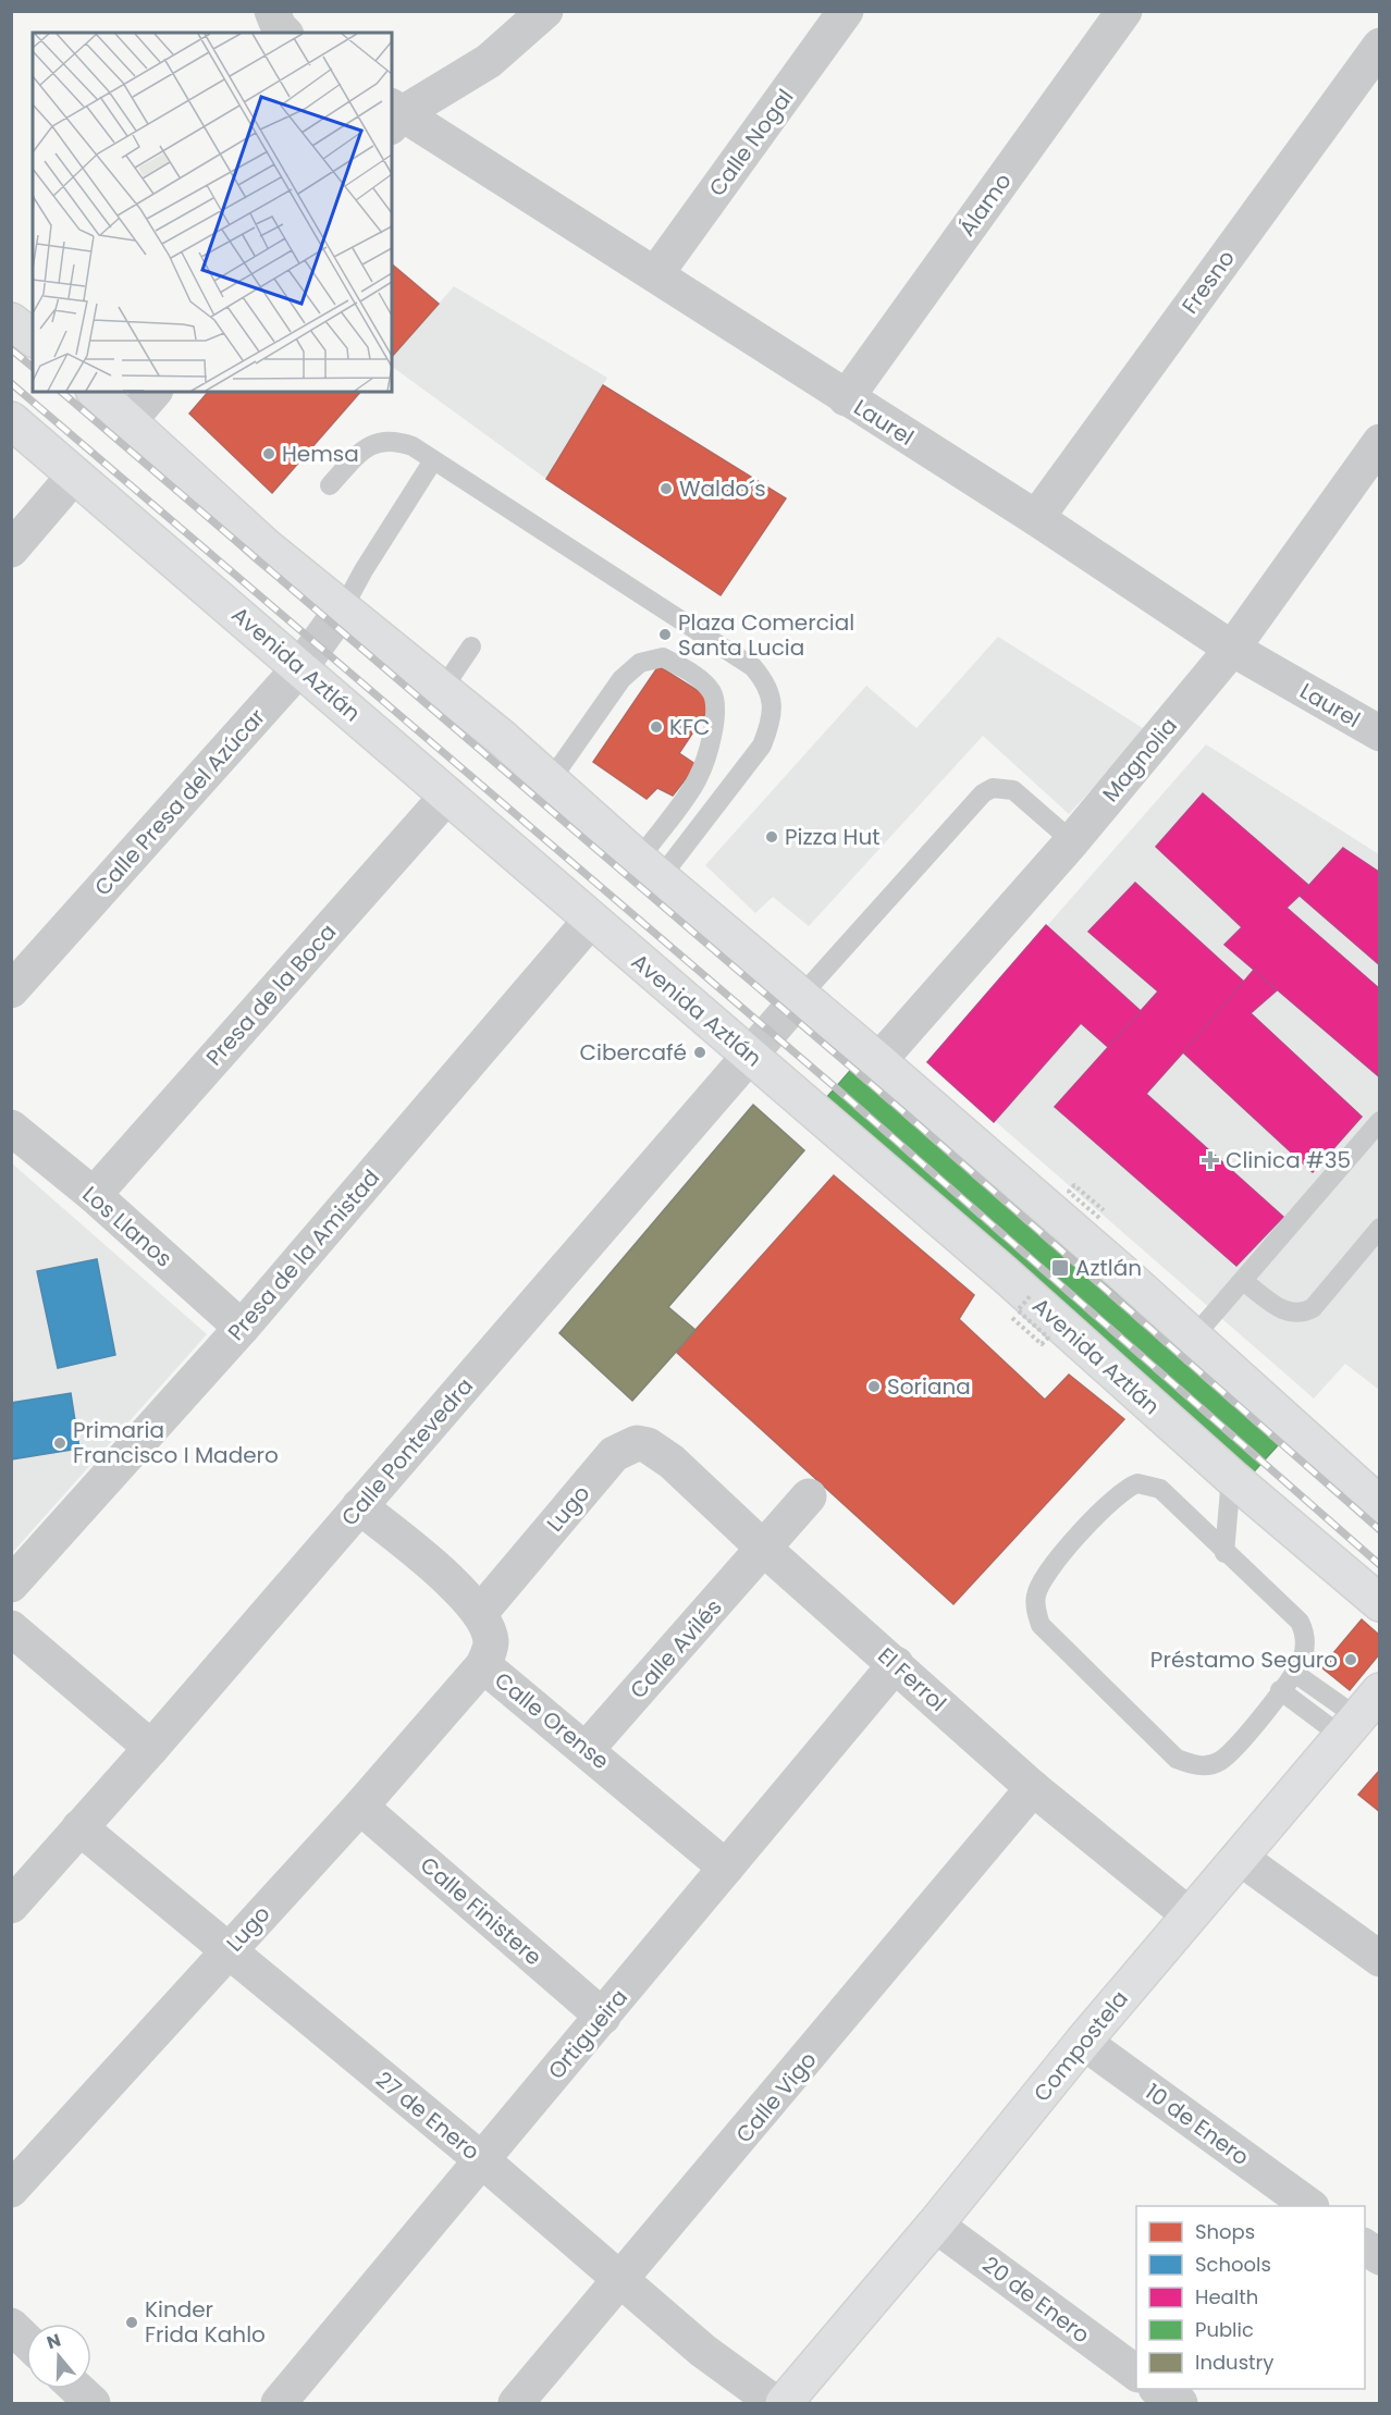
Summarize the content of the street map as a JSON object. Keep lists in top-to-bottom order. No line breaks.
{"streets":{"main road":["Avenida Aztlán","Compostela"],"street":["Calle Nogal","Álamo","Fresno","Laurel","Magnolia","Calle Presa del Azúcar","Presa de la Boca","Los Llanos","Presa de la Amistad","Calle Pontevedra","Lugo","Calle Avilés","El Ferrol","Calle Orense","Calle Finistere","Ortigueira","Calle Vigo","27 de Enero","10 de Enero","20 de Enero"]},"crossings":[["Calle Nogal","Laurel"],["Álamo","Laurel"],["Fresno","Laurel"],["Laurel","Magnolia"],["Avenida Aztlán","Calle Presa del Azúcar"],["Avenida Aztlán","Presa de la Boca"],["Avenida Aztlán","Presa de la Amistad"],["Avenida Aztlán","Calle Pontevedra"],["Presa de la Boca","Los Llanos"],["Los Llanos","Presa de la Amistad"],["Calle Pontevedra","Calle Orense"],["Calle Pontevedra","27 de Enero"],["Lugo","El Ferrol"],["Lugo","Calle Orense"],["Lugo","Calle Finistere"],["Lugo","27 de Enero"],["Calle Avilés","El Ferrol"],["Calle Avilés","Calle Orense"],["El Ferrol","Ortigueira"],["El Ferrol","Compostela"],["El Ferrol","Calle Vigo"],["Calle Orense","Ortigueira"],["Calle Finistere","Ortigueira"],["Ortigueira","27 de Enero"],["Compostela","10 de Enero"],["Compostela","20 de Enero"],["Calle Vigo","27 de Enero"]],"places":{"other":["Hemsa","Waldo´s","Plaza Comercial Santa Lucia","KFC","Pizza Hut","Cibercafé","Soriana","Primaria Francisco I Madero","Préstamo Seguro","Kinder Frida Kahlo"],"health":["Clinica #35"],"transit":["Aztlán"]},"legend":["Shops","Schools","Health","Public","Industry"],"north":"top"}
